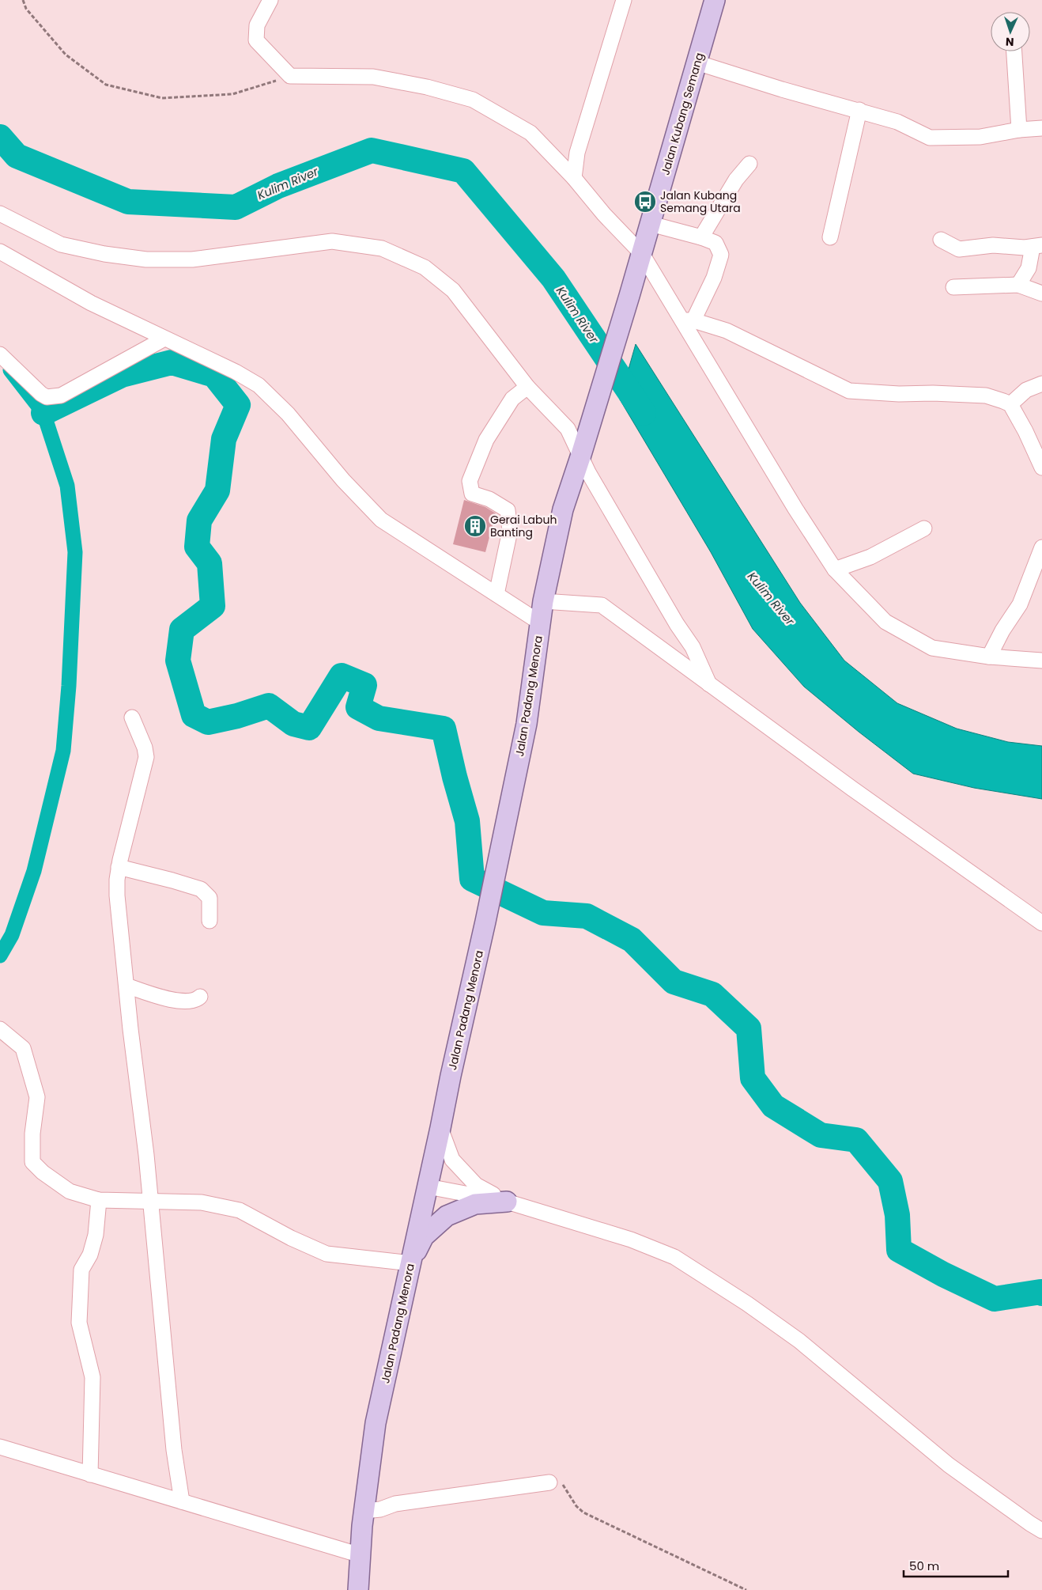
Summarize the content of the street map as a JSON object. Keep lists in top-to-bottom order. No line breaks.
{"streets":{"main road":["Jalan Kubang Semang","Jalan Padang Menora"]},"crossings":[["Jalan Kubang Semang","Jalan Padang Menora"]],"water":["Kulim River"],"places":{"bus stop":["Jalan Kubang Semang Utara"],"building":["Gerai Labuh Banting"]},"scale_bar":"50 m","north":"bottom"}
